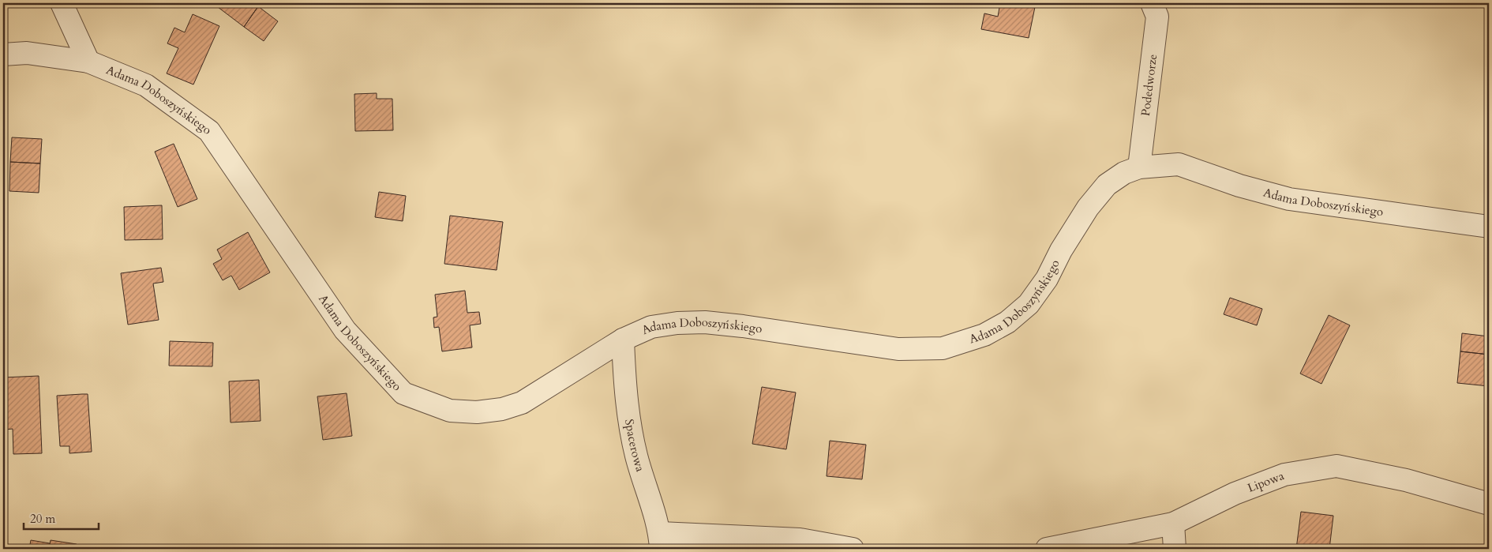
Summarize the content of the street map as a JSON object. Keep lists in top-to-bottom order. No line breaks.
{"streets":{"street":["Podedworze","Adama Doboszyńskiego","Spacerowa","Lipowa"]},"crossings":[["Podedworze","Adama Doboszyńskiego"],["Adama Doboszyńskiego","Spacerowa"]],"scale_bar":"20 m"}
